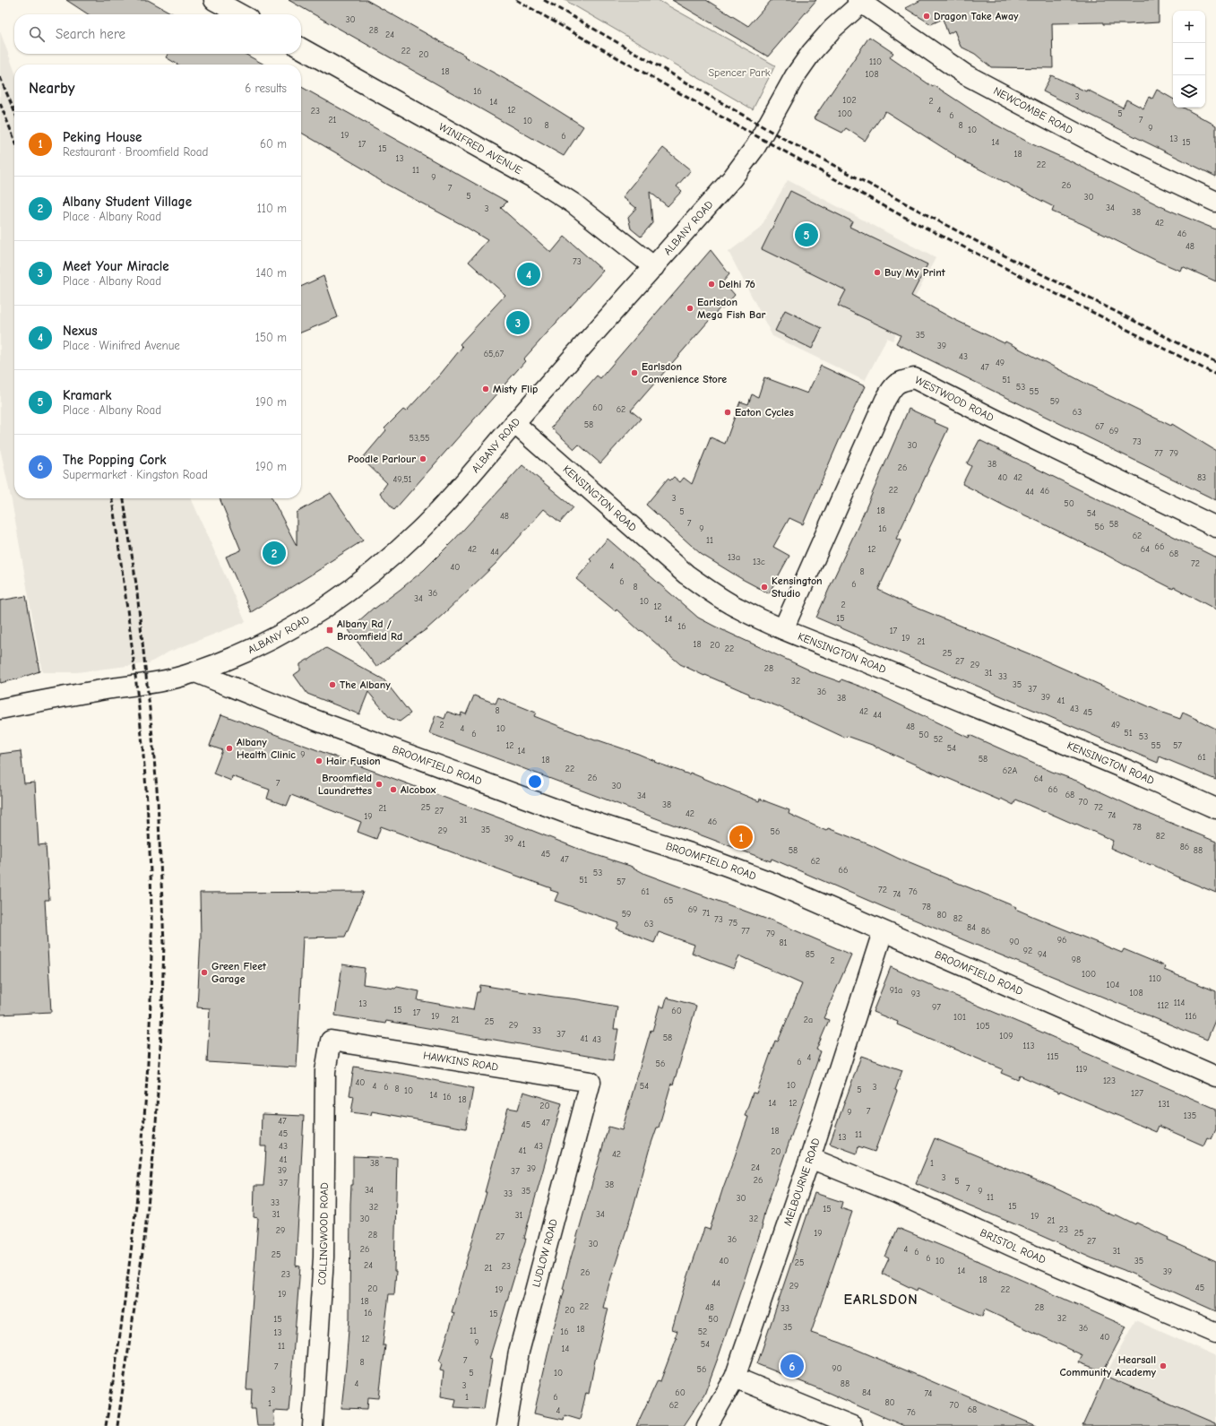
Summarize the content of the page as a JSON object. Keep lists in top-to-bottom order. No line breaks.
{"streets":{"street":["NEWCOMBE ROAD","WINIFRED AVENUE","ALBANY ROAD","WESTWOOD ROAD","KENSINGTON ROAD","BROOMFIELD ROAD","HAWKINS ROAD","MELBOURNE ROAD","COLLINGWOOD ROAD","BRISTOL ROAD","LUDLOW ROAD"]},"crossings":[["NEWCOMBE ROAD","ALBANY ROAD"],["WINIFRED AVENUE","ALBANY ROAD"],["ALBANY ROAD","KENSINGTON ROAD"],["ALBANY ROAD","BROOMFIELD ROAD"],["WESTWOOD ROAD","KENSINGTON ROAD"],["BROOMFIELD ROAD","MELBOURNE ROAD"],["HAWKINS ROAD","COLLINGWOOD ROAD"],["HAWKINS ROAD","LUDLOW ROAD"],["MELBOURNE ROAD","BRISTOL ROAD"]],"districts":["EARLSDON"],"parks":["Spencer Park"],"places":{"other":["Dragon Take Away","Buy My Print","Delhi 76","Earlsdon Mega Fish Bar","Earlsdon Convenience Store","Misty Flip","Eaton Cycles","Poodle Parlour","Kensington Studio","The Albany","Albany Health Clinic","Hair Fusion","Broomfield Laundrettes","Alcobox","Green Fleet Garage","Hearsall Community Academy"],"transit":["Albany Rd / Broomfield Rd"]},"house_numbers":["30","28","24","22","20","110","18","108","16","3","102","2","14","12","4","23","100","5","6","21","7","10","8","8","9","10","19","6","13","14","15","17","15","18","13","22","11","9","26","7","5","30","34","3","38","42","46","48","73","35","39","65,67","43","49","47","51","53","55","59","60","62","63","58","67","69","53,55","73","30","77","79","38","26","40","42","83","49,51","22","46","44","3","50","18","5","54","48","7","58","56","9","16","62","11","66","42","12","64","44","68","13a","13c","72","4","40","8","6","6","8","36","34","10","2","12","15","14","16","17","19","21","18","20","22","25","27","29","28","31","33","32","35","37","36","39","38","41","43","8","42","45","44","2","49","48","4","10","51","6","50","53","52","12","55","57","54","14","9","61","58","18","22","62A","26","64","7","30","66","68","34","70","38","25","72","21","27","42","74","19","31","46","78","35","29","56","82","39","41","86","58","88","45","47","62","66","53","51","57","72","61","76","74","65","78","69","71","59","80","82","73","75","63","84","77","86","79","96","90","81","92","85","94","98","2","100","110","104","91a","108","93","114","13","112","97","15","60","17","19","116","101","21","2a","25","29","105","33","37","109","58","41","43","113","115","4","6","56","119","123","40","10","4","54","6","3","8","5","10","127","14","16","18","14","12","131","20","7","9","135","47","47","45","18","45","11","13","43","43","41","20","42","41","38","1","24","39","39","37","3","26","5","37","38","7","34","35","9","33","11","30","33","15","32","15","31","34","31","19","30","32","21","23","29","19","25","28","27","36","27","30","26","4","31","6","25","6","40","10","35","25","24","23","21","14","39","26","23","18","44","29","45","20","19","22","19","18","22","48","28","33","20","16","15","32","15","50","35","36","18","11","16","52","13","40","12","9","54","11","14","7","8","7","90","56","5","10","4","88","3","3","60","84","74","1","6","80","1","62","70","68","4","76"],"page":{"map_buttons":["+","−"],"search":"Search here","heading":["Nearby","6 results"],"list":[{"mark":"1","name":"Peking House","note":"Restaurant · Broomfield Road","value":"60 m"},{"mark":"2","name":"Albany Student Village","note":"Place · Albany Road","value":"110 m"},{"mark":"3","name":"Meet Your Miracle","note":"Place · Albany Road","value":"140 m"},{"mark":"4","name":"Nexus","note":"Place · Winifred Avenue","value":"150 m"},{"mark":"5","name":"Kramark","note":"Place · Albany Road","value":"190 m"},{"mark":"6","name":"The Popping Cork","note":"Supermarket · Kingston Road","value":"190 m"}],"pins":["5","4","3","2","1","6"]}}
